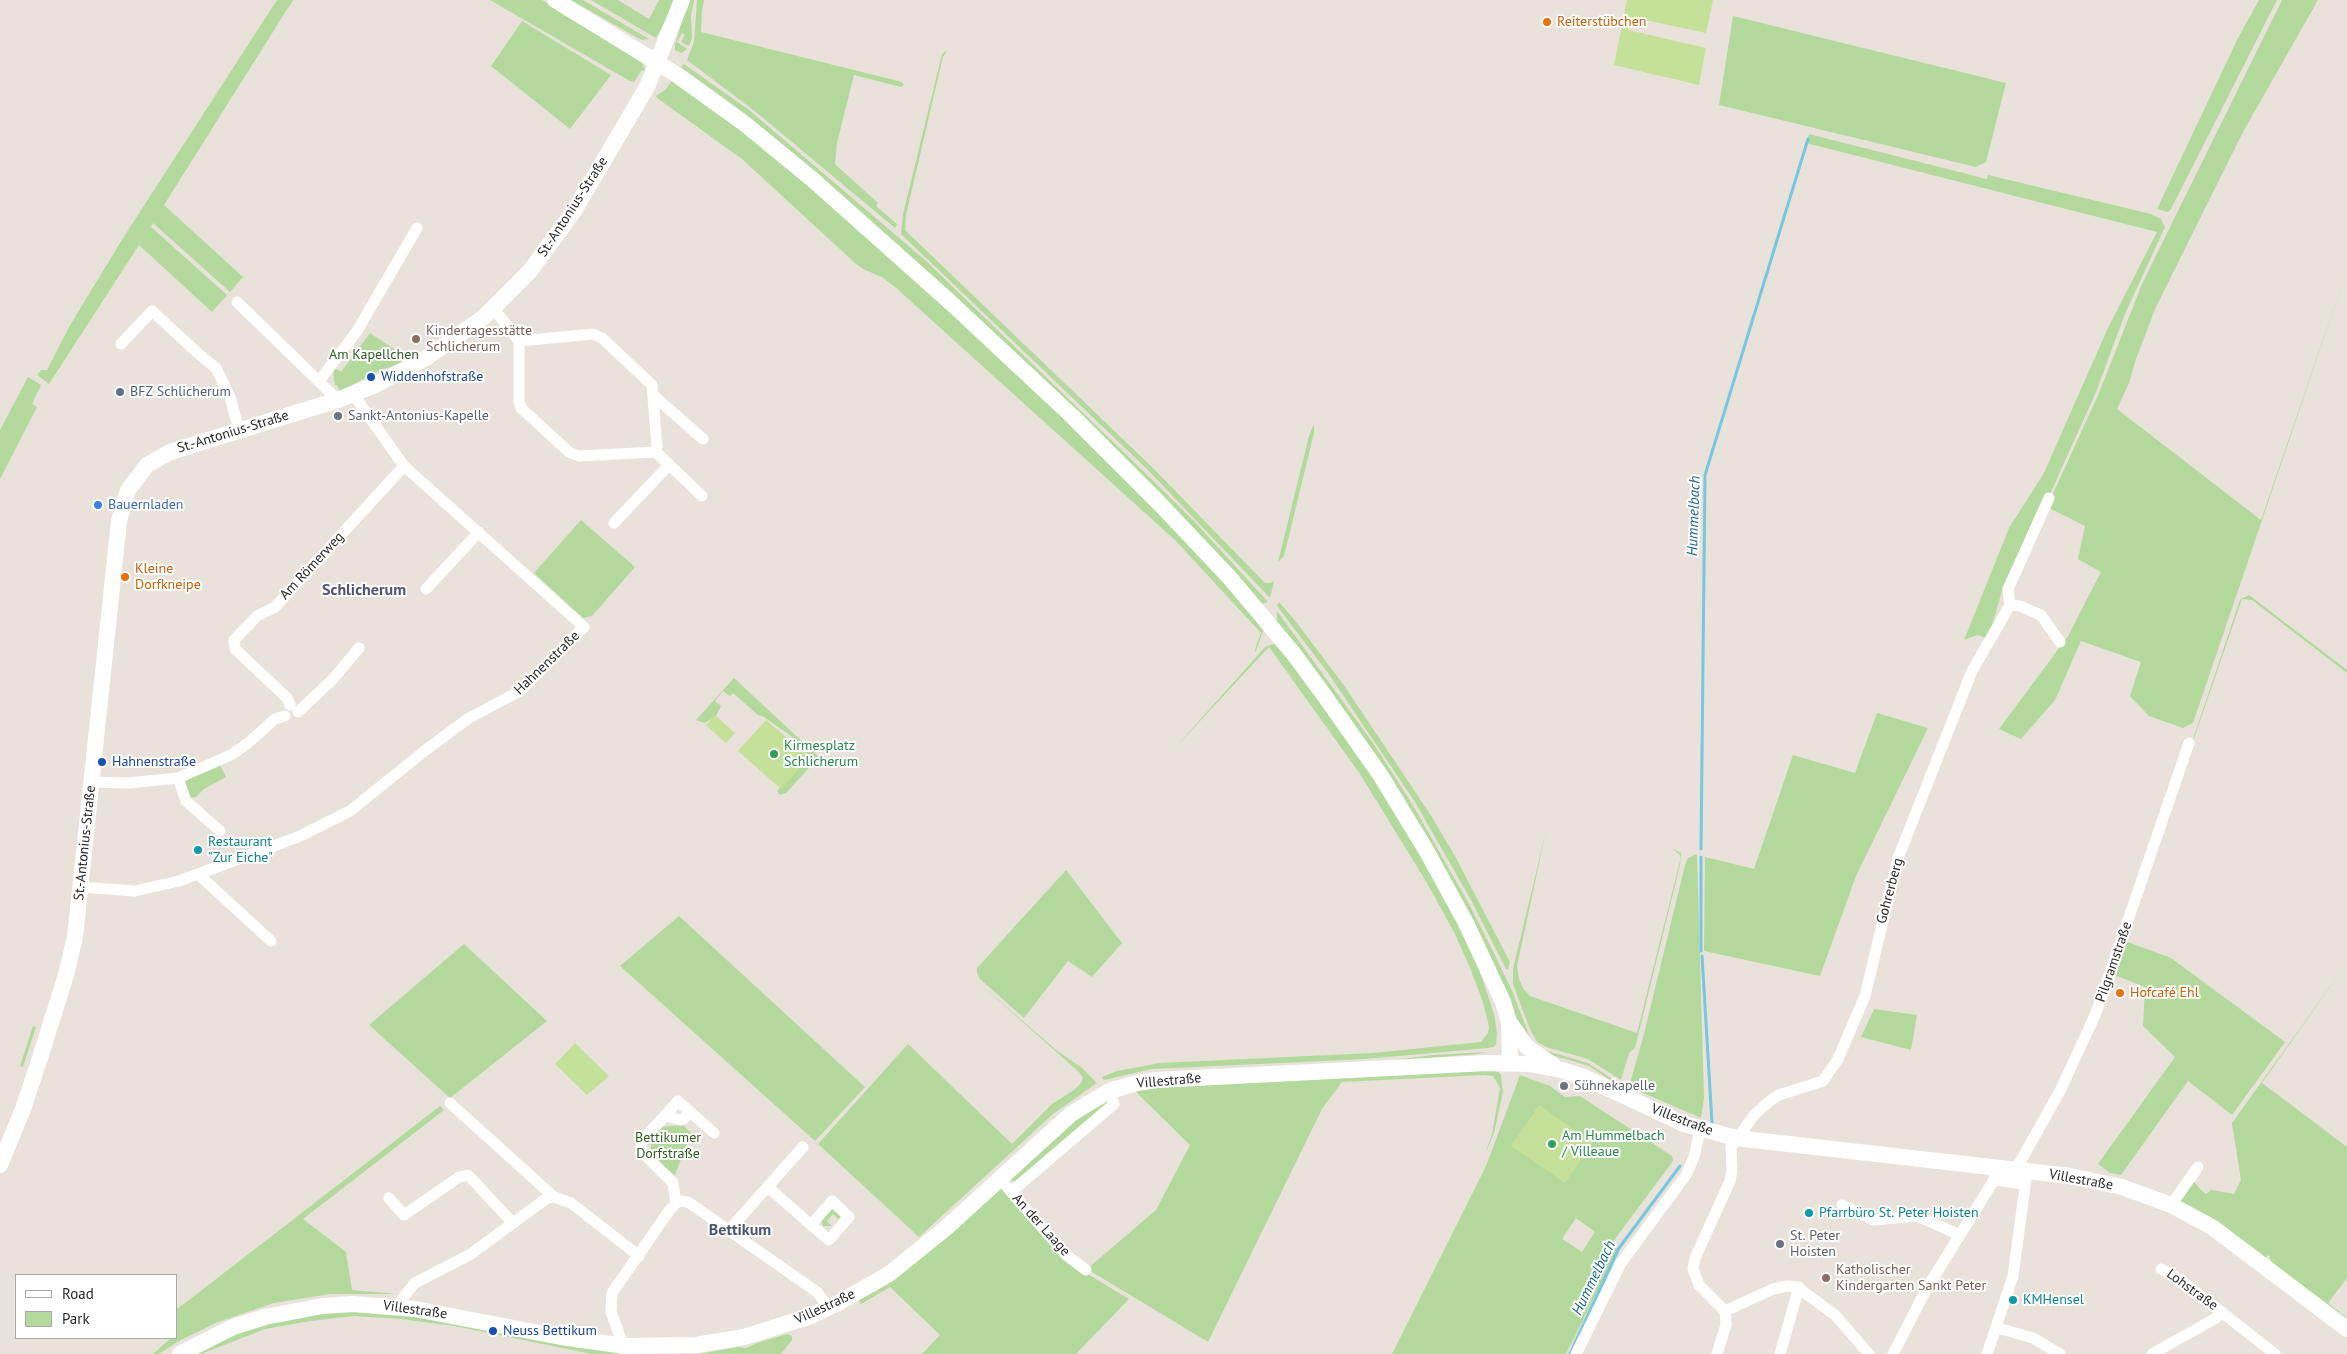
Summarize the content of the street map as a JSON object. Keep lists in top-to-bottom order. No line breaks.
{"streets":{"main road":["St.-Antonius-Straße","Villestraße"],"street":["Am Römerweg","Hahnenstraße","Gohrerberg","Pilgramstraße","An der Laage","Lohstraße"]},"crossings":[["St.-Antonius-Straße","Hahnenstraße"],["Gohrerberg","Villestraße"],["Pilgramstraße","Villestraße"],["Villestraße","An der Laage"]],"districts":["Schlicherum","Bettikum"],"water":["Hummelbach"],"parks":["Am Kapellchen","Bettikumer Dorfstraße"],"places":["Reiterstübchen","Kindertagesstätte Schlicherum","Widdenhofstraße","BFZ Schlicherum","Sankt-Antonius-Kapelle","Bauernladen","Kleine Dorfkneipe","Kirmesplatz Schlicherum","Hahnenstraße","Restaurant \"Zur Eiche\"","Hofcafé Ehl","Sühnekapelle","Am Hummelbach / Villeaue","Pfarrbüro St. Peter Hoisten","St. Peter Hoisten","Katholischer Kindergarten Sankt Peter","KMHensel","Neuss Bettikum"],"legend":["Road","Park"]}
